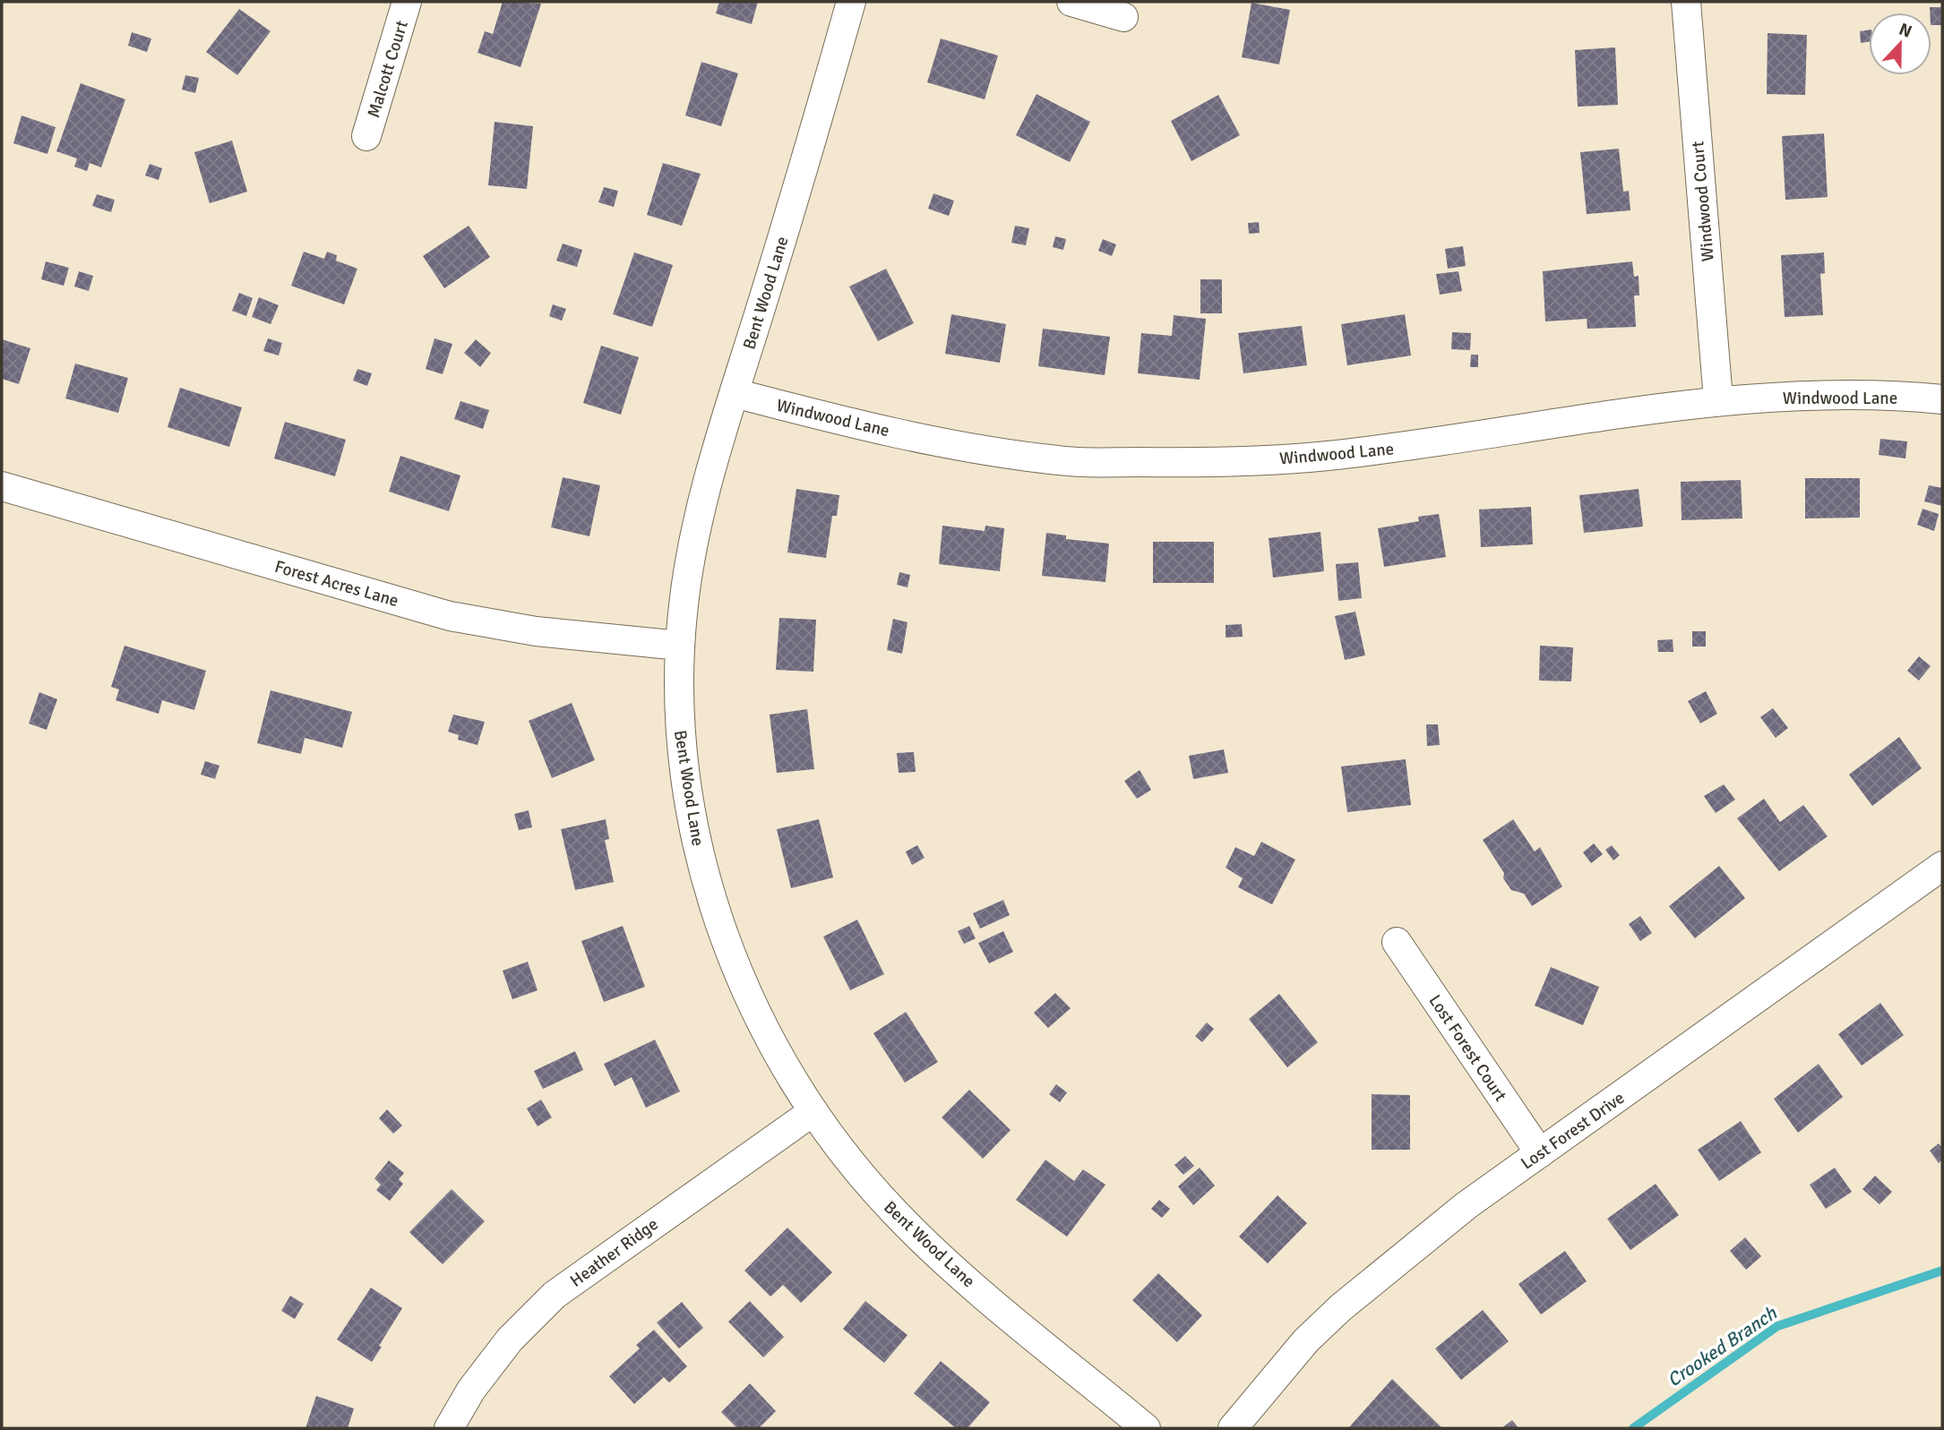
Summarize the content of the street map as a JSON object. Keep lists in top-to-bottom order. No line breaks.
{"streets":{"street":["Malcott Court","Windwood Court","Bent Wood Lane","Windwood Lane","Forest Acres Lane","Lost Forest Court","Lost Forest Drive","Heather Ridge"]},"crossings":[["Windwood Court","Windwood Lane"],["Bent Wood Lane","Windwood Lane"],["Bent Wood Lane","Forest Acres Lane"],["Bent Wood Lane","Heather Ridge"],["Lost Forest Court","Lost Forest Drive"]],"water":["Crooked Branch"],"north":"top"}
